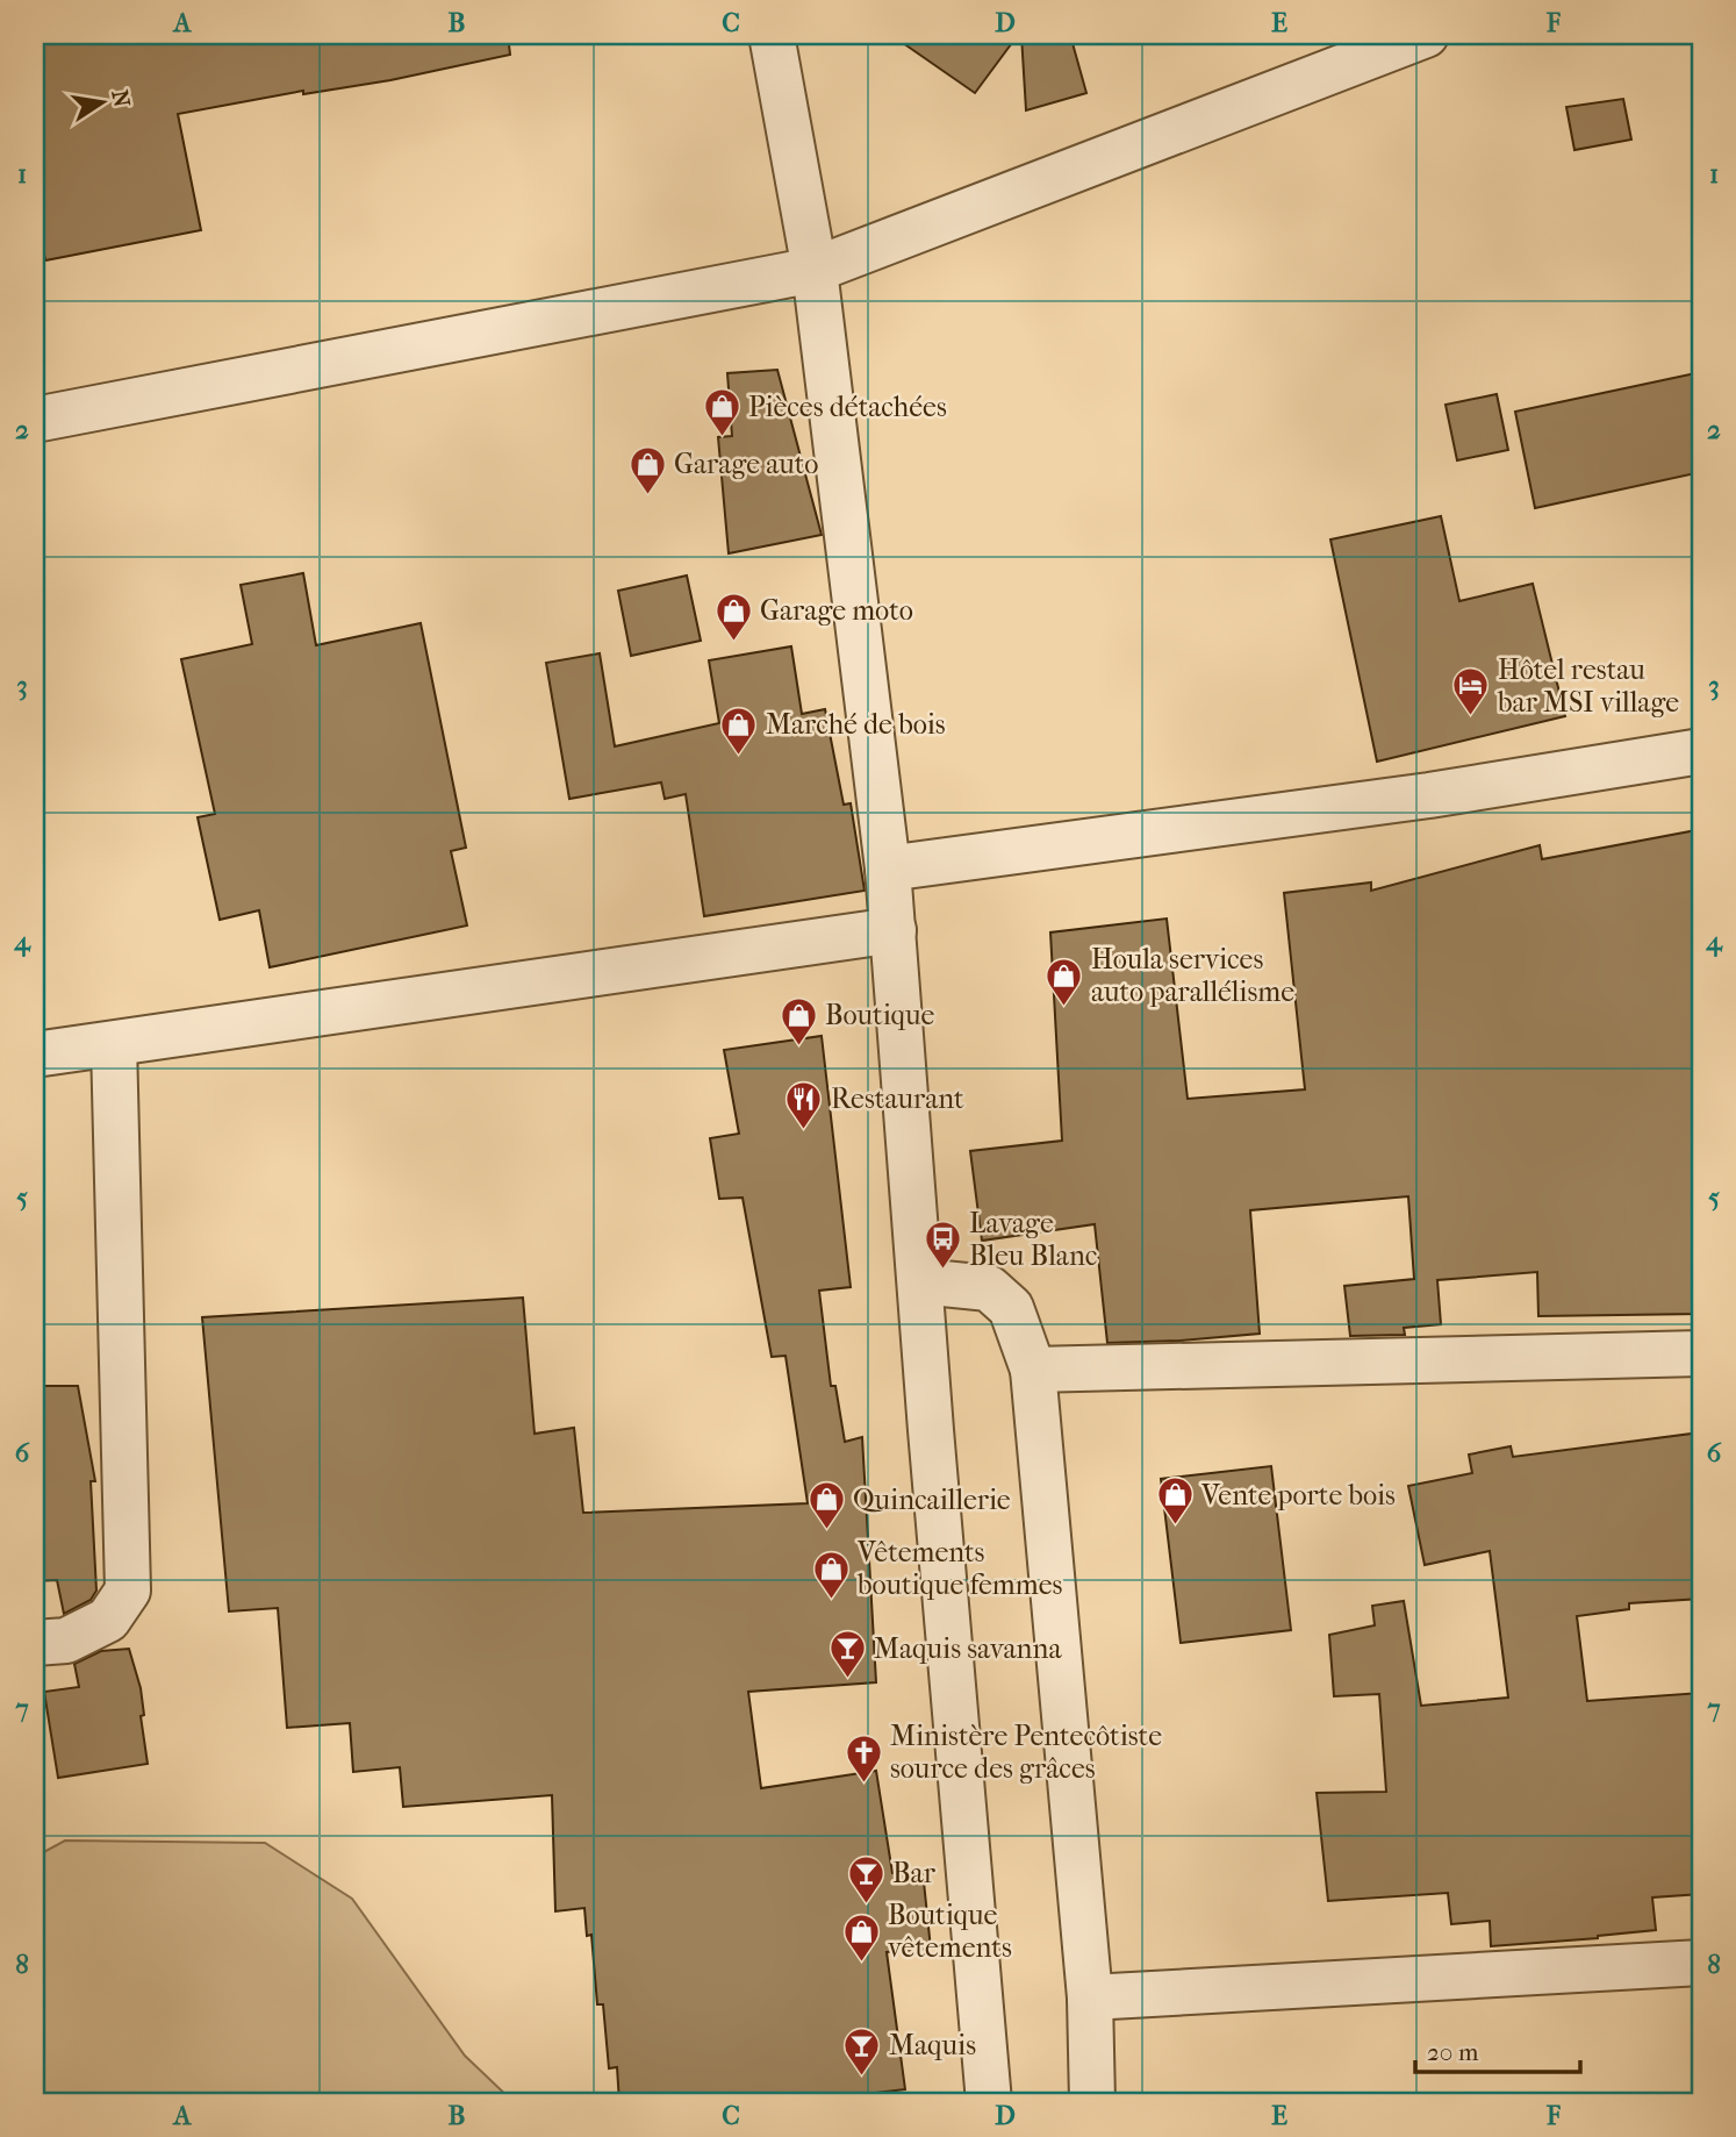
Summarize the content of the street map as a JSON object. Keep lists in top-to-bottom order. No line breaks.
{"places":{"shop":["Pièces détachées","Garage auto","Garage moto","Marché de bois","Houla services auto parallélisme","Boutique","Vente porte bois","Quincaillerie","Vêtements boutique femmes","Boutique vêtements"],"hotel":["Hôtel restau bar MSI village"],"restaurant":["Restaurant"],"bus stop":["Lavage Bleu Blanc"],"bar":["Maquis savanna","Bar","Maquis"],"church":["Ministère Pentecôtiste source des grâces"]},"scale_bar":"20 m","north":"right","grid":{"columns":["A","B","C","D","E","F"],"rows":["1","2","3","4","5","6","7","8"]}}
